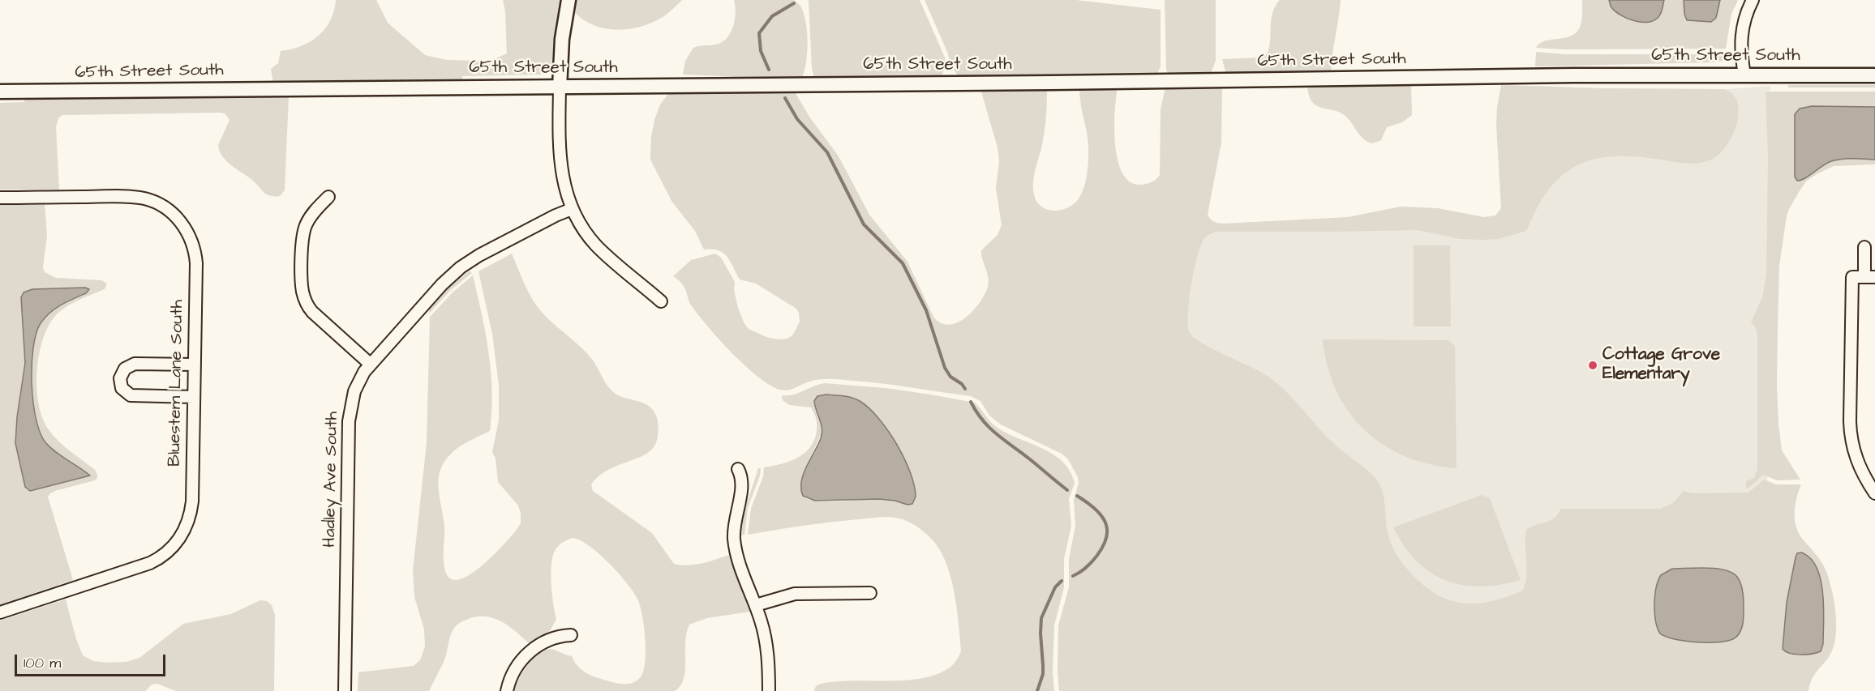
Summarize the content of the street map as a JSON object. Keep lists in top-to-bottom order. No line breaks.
{"streets":{"street":["65th Street South","Bluestem Lane South","Hadley Ave South"]},"places":["Cottage Grove Elementary"],"scale_bar":"100 m"}
